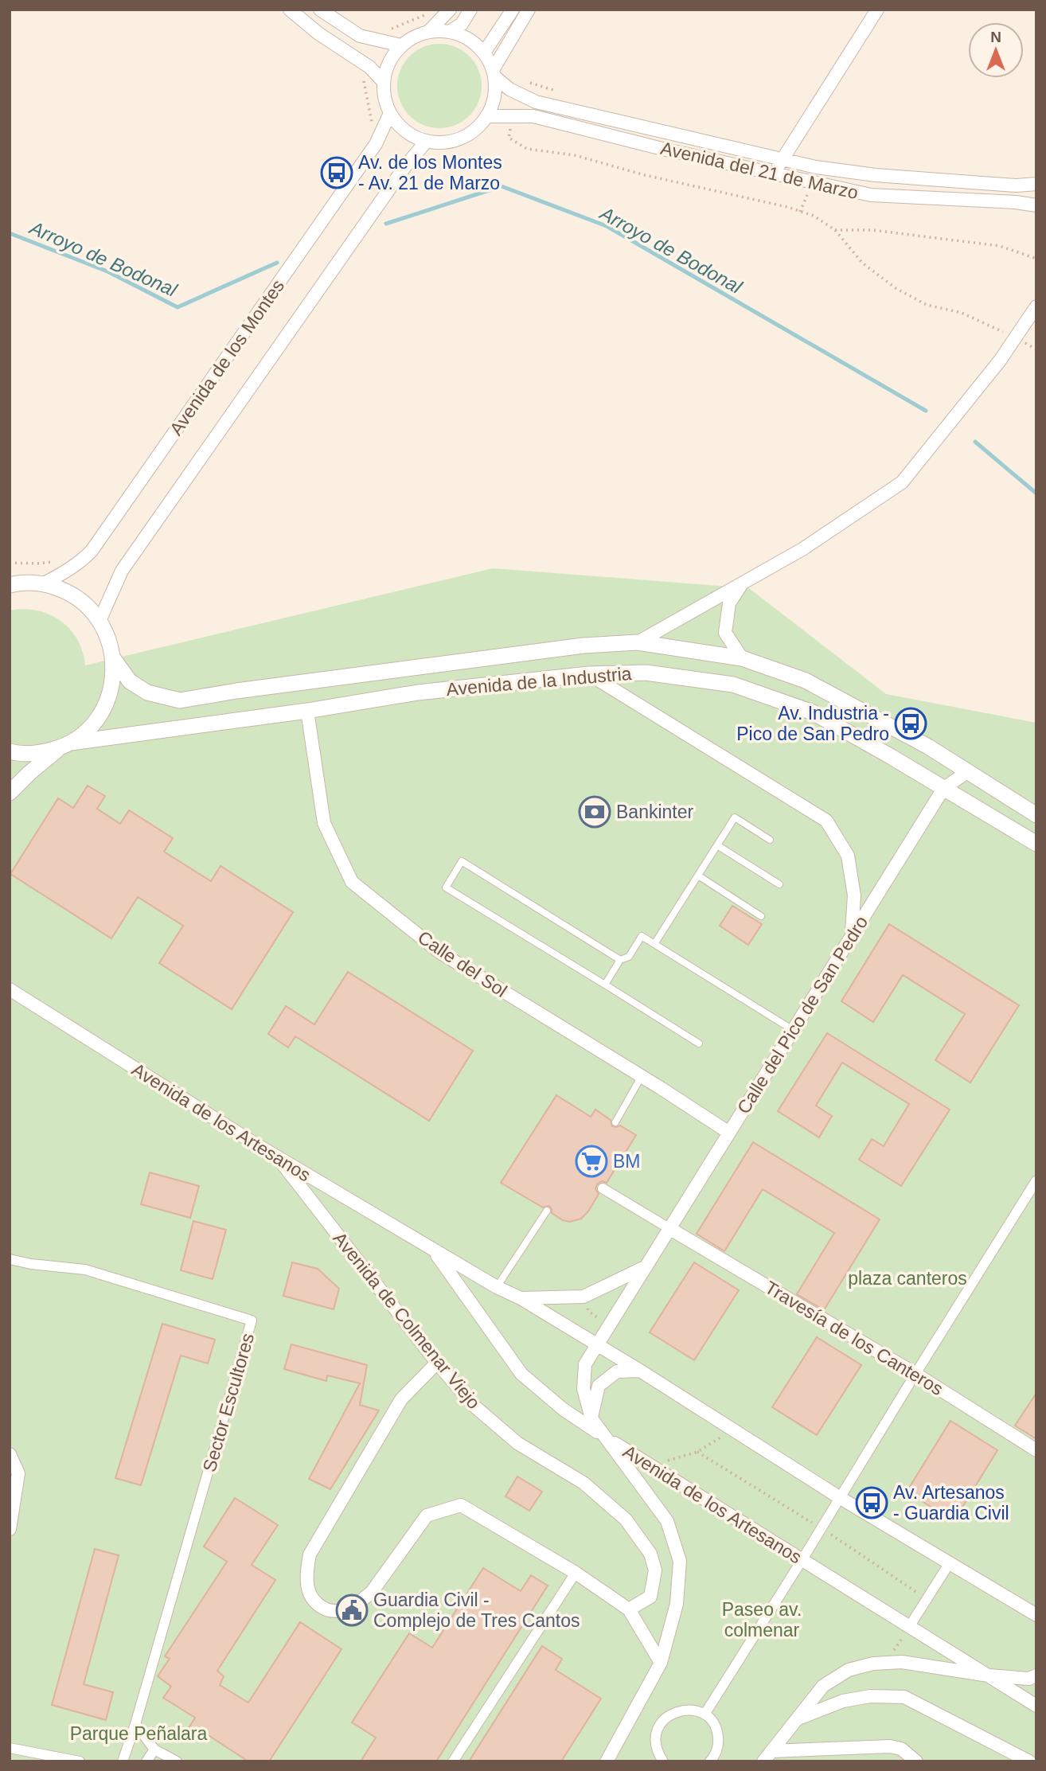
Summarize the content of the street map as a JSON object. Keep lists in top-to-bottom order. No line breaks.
{"streets":{"street":["Avenida del 21 de Marzo","Avenida de los Montes","Avenida de la Industria","Calle del Sol","Calle del Pico de San Pedro","Avenida de los Artesanos","Avenida de Colmenar Viejo","Travesía de los Canteros","Sector Escultores"]},"crossings":[["Avenida del 21 de Marzo","Avenida de los Montes"],["Avenida de la Industria","Calle del Sol"],["Avenida de la Industria","Calle del Pico de San Pedro"],["Calle del Sol","Calle del Pico de San Pedro"],["Calle del Pico de San Pedro","Avenida de los Artesanos"],["Calle del Pico de San Pedro","Travesía de los Canteros"],["Avenida de los Artesanos","Avenida de Colmenar Viejo"]],"water":["Arroyo de Bodonal"],"parks":["plaza canteros","Paseo av. colmenar","Parque Peñalara"],"places":{"bus stop":["Av. de los Montes - Av. 21 de Marzo","Av. Industria - Pico de San Pedro","Av. Artesanos - Guardia Civil"],"bank":["Bankinter"],"supermarket":["BM"],"public building":["Guardia Civil - Complejo de Tres Cantos"]},"north":"top"}
